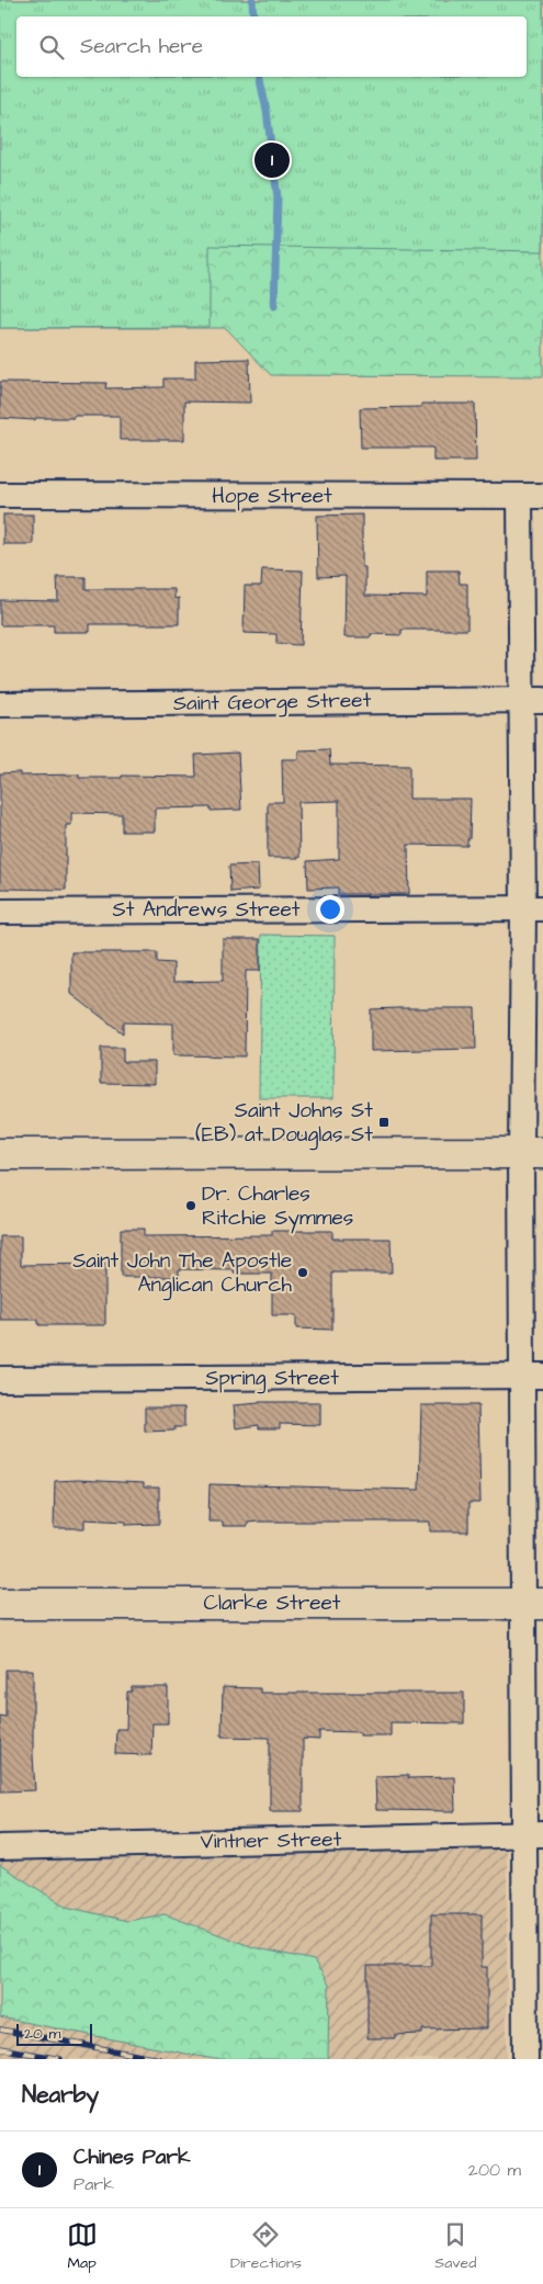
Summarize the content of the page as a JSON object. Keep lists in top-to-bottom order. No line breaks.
{"streets":{"main road":["Clarke Street"],"street":["Hope Street","Saint George Street","St Andrews Street","Spring Street","Vintner Street"]},"places":{"transit":["Saint Johns St (EB) at Douglas St"],"other":["Dr. Charles Ritchie Symmes","Saint John The Apostle Anglican Church"]},"scale_bar":"20 m","page":{"search":"Search here","pins":"1","scale":"20 m","heading":"Nearby","list":[{"mark":"1","name":"Chines Park","note":"Park","value":"200 m"}],"nav":["Map","Directions","Saved"]}}
